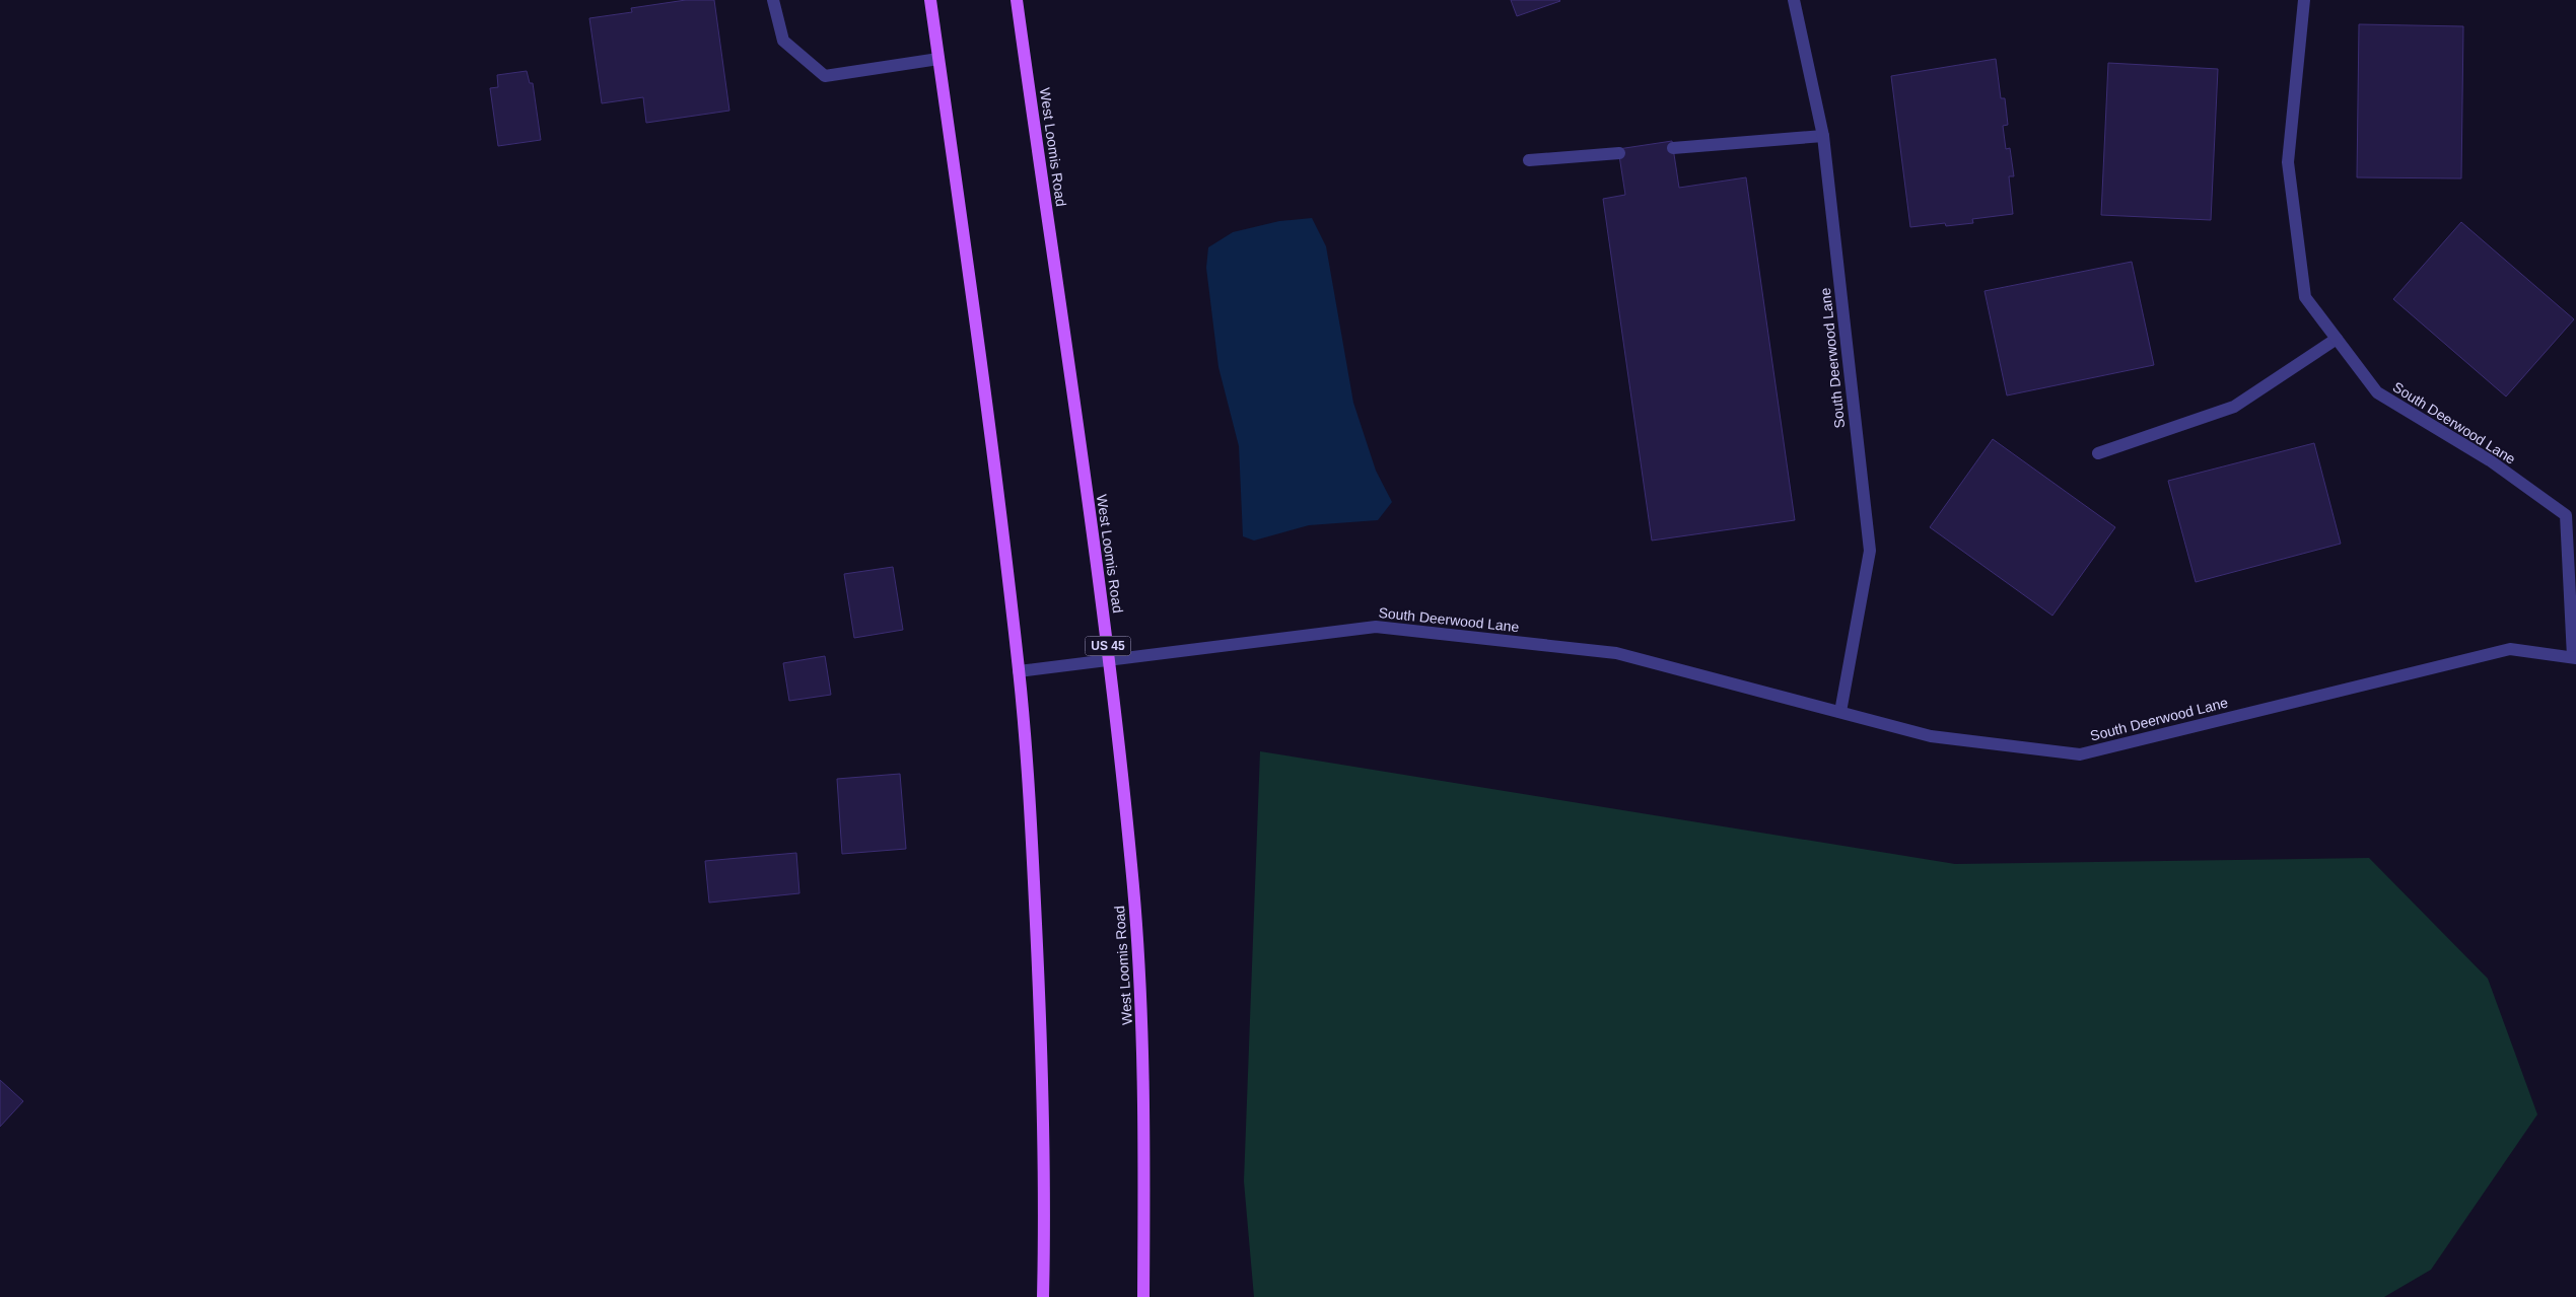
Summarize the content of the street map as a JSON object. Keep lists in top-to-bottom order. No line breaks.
{"streets":{"main road":["West Loomis Road","US 45"],"street":["South Deerwood Lane"]},"crossings":[["West Loomis Road","South Deerwood Lane"]]}
